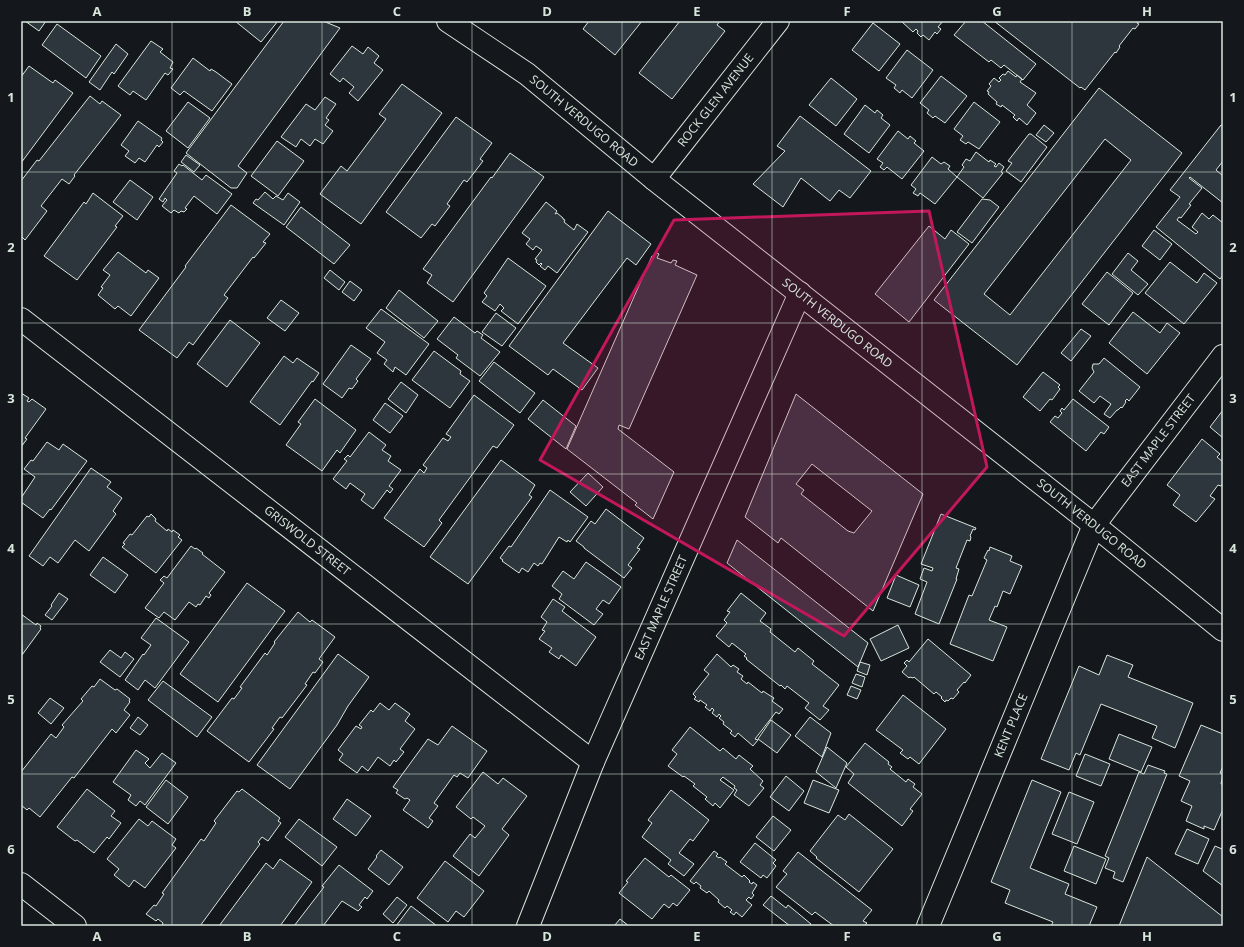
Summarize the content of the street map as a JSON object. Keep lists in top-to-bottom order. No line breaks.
{"streets":{"street":["ROCK GLEN AVENUE","SOUTH VERDUGO ROAD","EAST MAPLE STREET","GRISWOLD STREET","KENT PLACE"]},"crossings":[["ROCK GLEN AVENUE","SOUTH VERDUGO ROAD"],["SOUTH VERDUGO ROAD","EAST MAPLE STREET"],["SOUTH VERDUGO ROAD","KENT PLACE"],["EAST MAPLE STREET","GRISWOLD STREET"],["EAST MAPLE STREET","KENT PLACE"]],"grid":{"columns":["A","B","C","D","E","F","G","H"],"rows":["1","2","3","4","5","6"]}}
